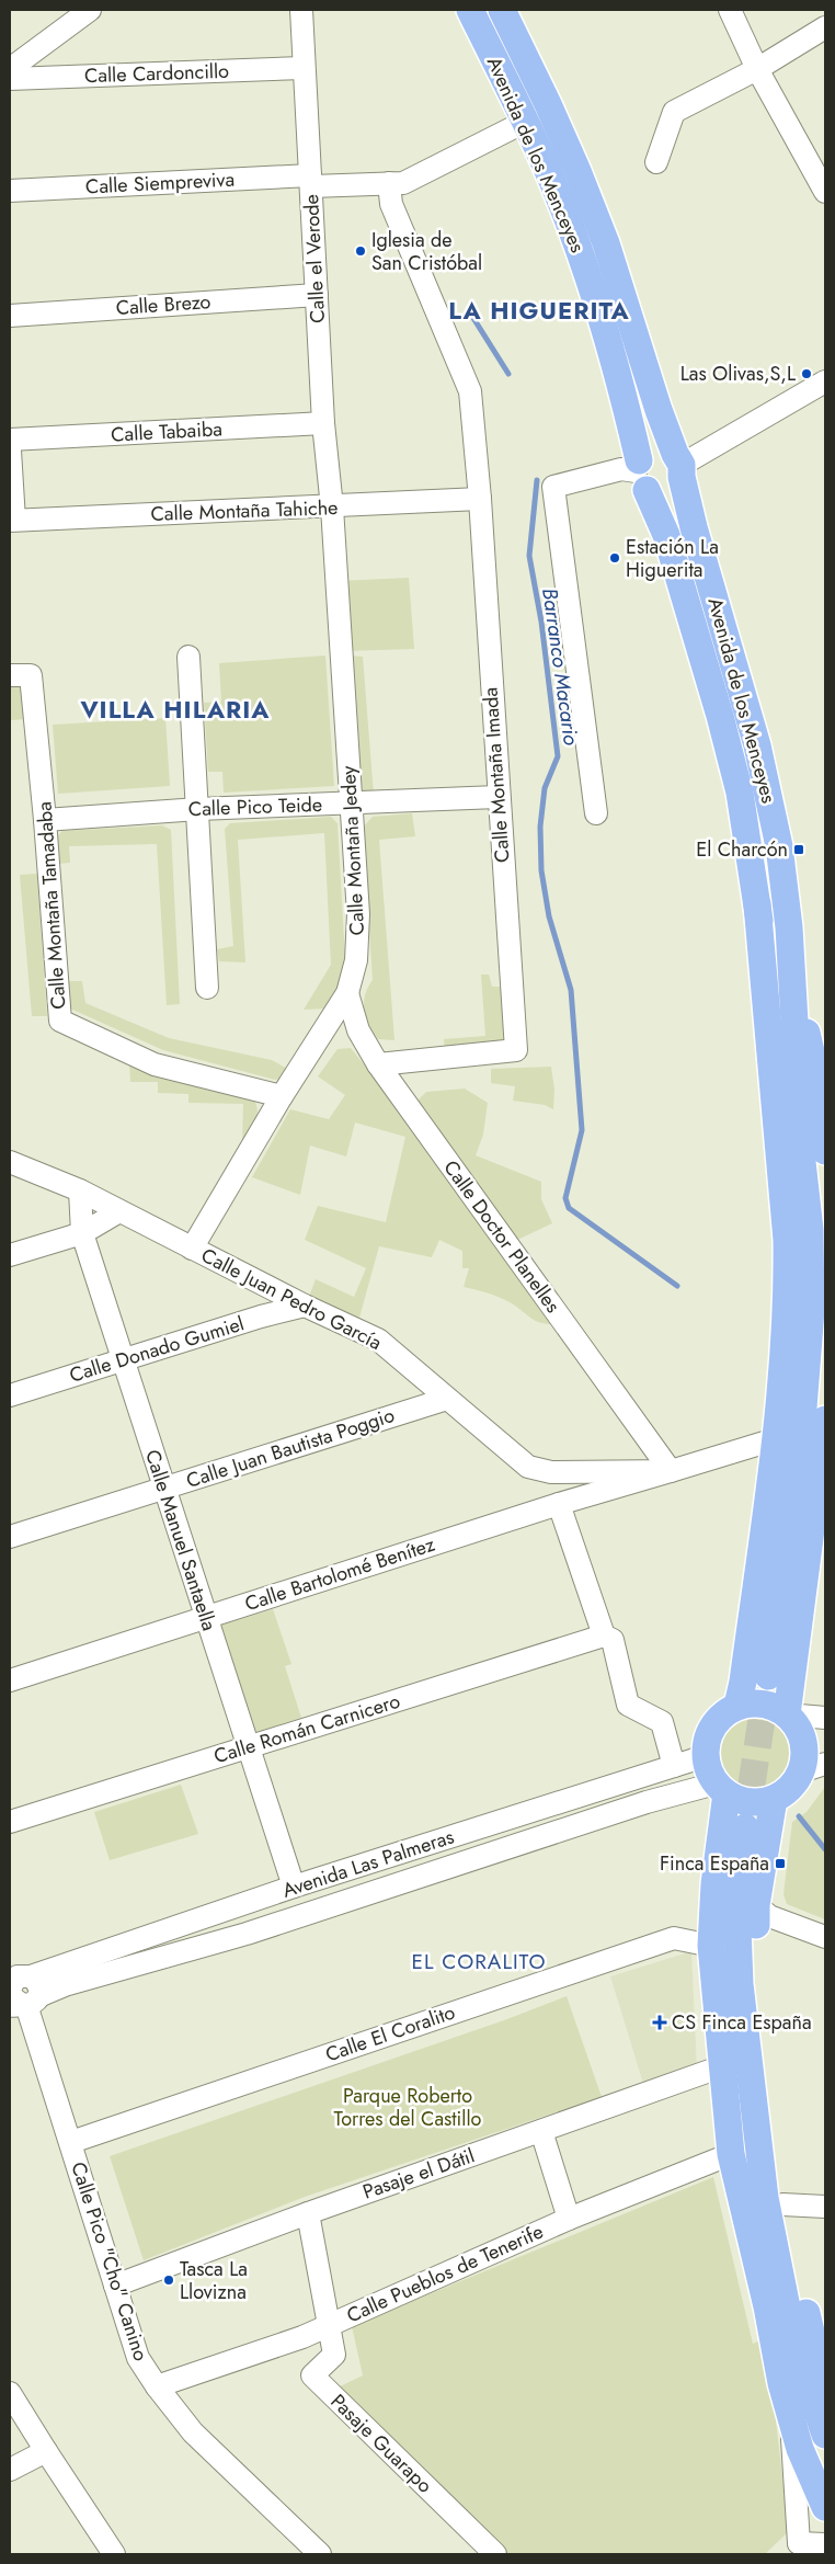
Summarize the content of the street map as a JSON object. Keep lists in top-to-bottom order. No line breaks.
{"streets":{"main road":["Avenida de los Menceyes"],"street":["Calle Cardoncillo","Calle Siempreviva","Calle el Verode","Calle Brezo","Calle Tabaiba","Calle Montaña Tahiche","Calle Montaña Imada","Calle Pico Teide","Calle Montaña Jedey","Calle Montaña Tamadaba","Calle Doctor Planelles","Calle Juan Pedro García","Calle Donado Gumiel","Calle Juan Bautista Poggio","Calle Manuel Santaella","Calle Bartolomé Benítez","Calle Román Carnicero","Avenida Las Palmeras","Calle El Coralito","Pasaje el Dátil","Calle Pico \"Cho\" Canino","Calle Pueblos de Tenerife","Pasaje Guarapo"]},"crossings":[["Calle Cardoncillo","Calle el Verode"],["Avenida de los Menceyes","Calle Siempreviva"],["Calle Siempreviva","Calle el Verode"],["Calle Siempreviva","Calle Montaña Imada"],["Calle el Verode","Calle Brezo"],["Calle el Verode","Calle Tabaiba"],["Calle el Verode","Calle Montaña Tahiche"],["Calle el Verode","Calle Montaña Jedey"],["Calle Montaña Tahiche","Calle Montaña Imada"],["Calle Montaña Tahiche","Calle Montaña Jedey"],["Calle Montaña Imada","Calle Pico Teide"],["Calle Montaña Imada","Calle Doctor Planelles"],["Calle Pico Teide","Calle Montaña Jedey"],["Calle Pico Teide","Calle Montaña Tamadaba"],["Calle Montaña Jedey","Calle Montaña Tamadaba"],["Calle Montaña Jedey","Calle Doctor Planelles"],["Calle Montaña Jedey","Calle Juan Pedro García"],["Calle Doctor Planelles","Calle Juan Pedro García"],["Calle Doctor Planelles","Calle Bartolomé Benítez"],["Calle Juan Pedro García","Calle Donado Gumiel"],["Calle Juan Pedro García","Calle Juan Bautista Poggio"],["Calle Juan Pedro García","Calle Manuel Santaella"],["Calle Juan Pedro García","Calle Bartolomé Benítez"],["Calle Donado Gumiel","Calle Manuel Santaella"],["Calle Juan Bautista Poggio","Calle Manuel Santaella"],["Calle Manuel Santaella","Calle Bartolomé Benítez"],["Calle Manuel Santaella","Calle Román Carnicero"],["Calle Manuel Santaella","Avenida Las Palmeras"],["Avenida Las Palmeras","Calle Pico \"Cho\" Canino"],["Calle El Coralito","Calle Pico \"Cho\" Canino"],["Pasaje el Dátil","Calle Pico \"Cho\" Canino"],["Calle Pico \"Cho\" Canino","Calle Pueblos de Tenerife"],["Calle Pueblos de Tenerife","Pasaje Guarapo"]],"districts":["LA HIGUERITA","VILLA HILARIA","EL CORALITO"],"water":["Barranco Macario"],"parks":["Parque Roberto Torres del Castillo"],"places":{"other":["Iglesia de San Cristóbal","Las Olivas,S,L","Estación La Higuerita","Tasca La Llovizna"],"transit":["El Charcón","Finca España"],"health":["CS Finca España"]}}
